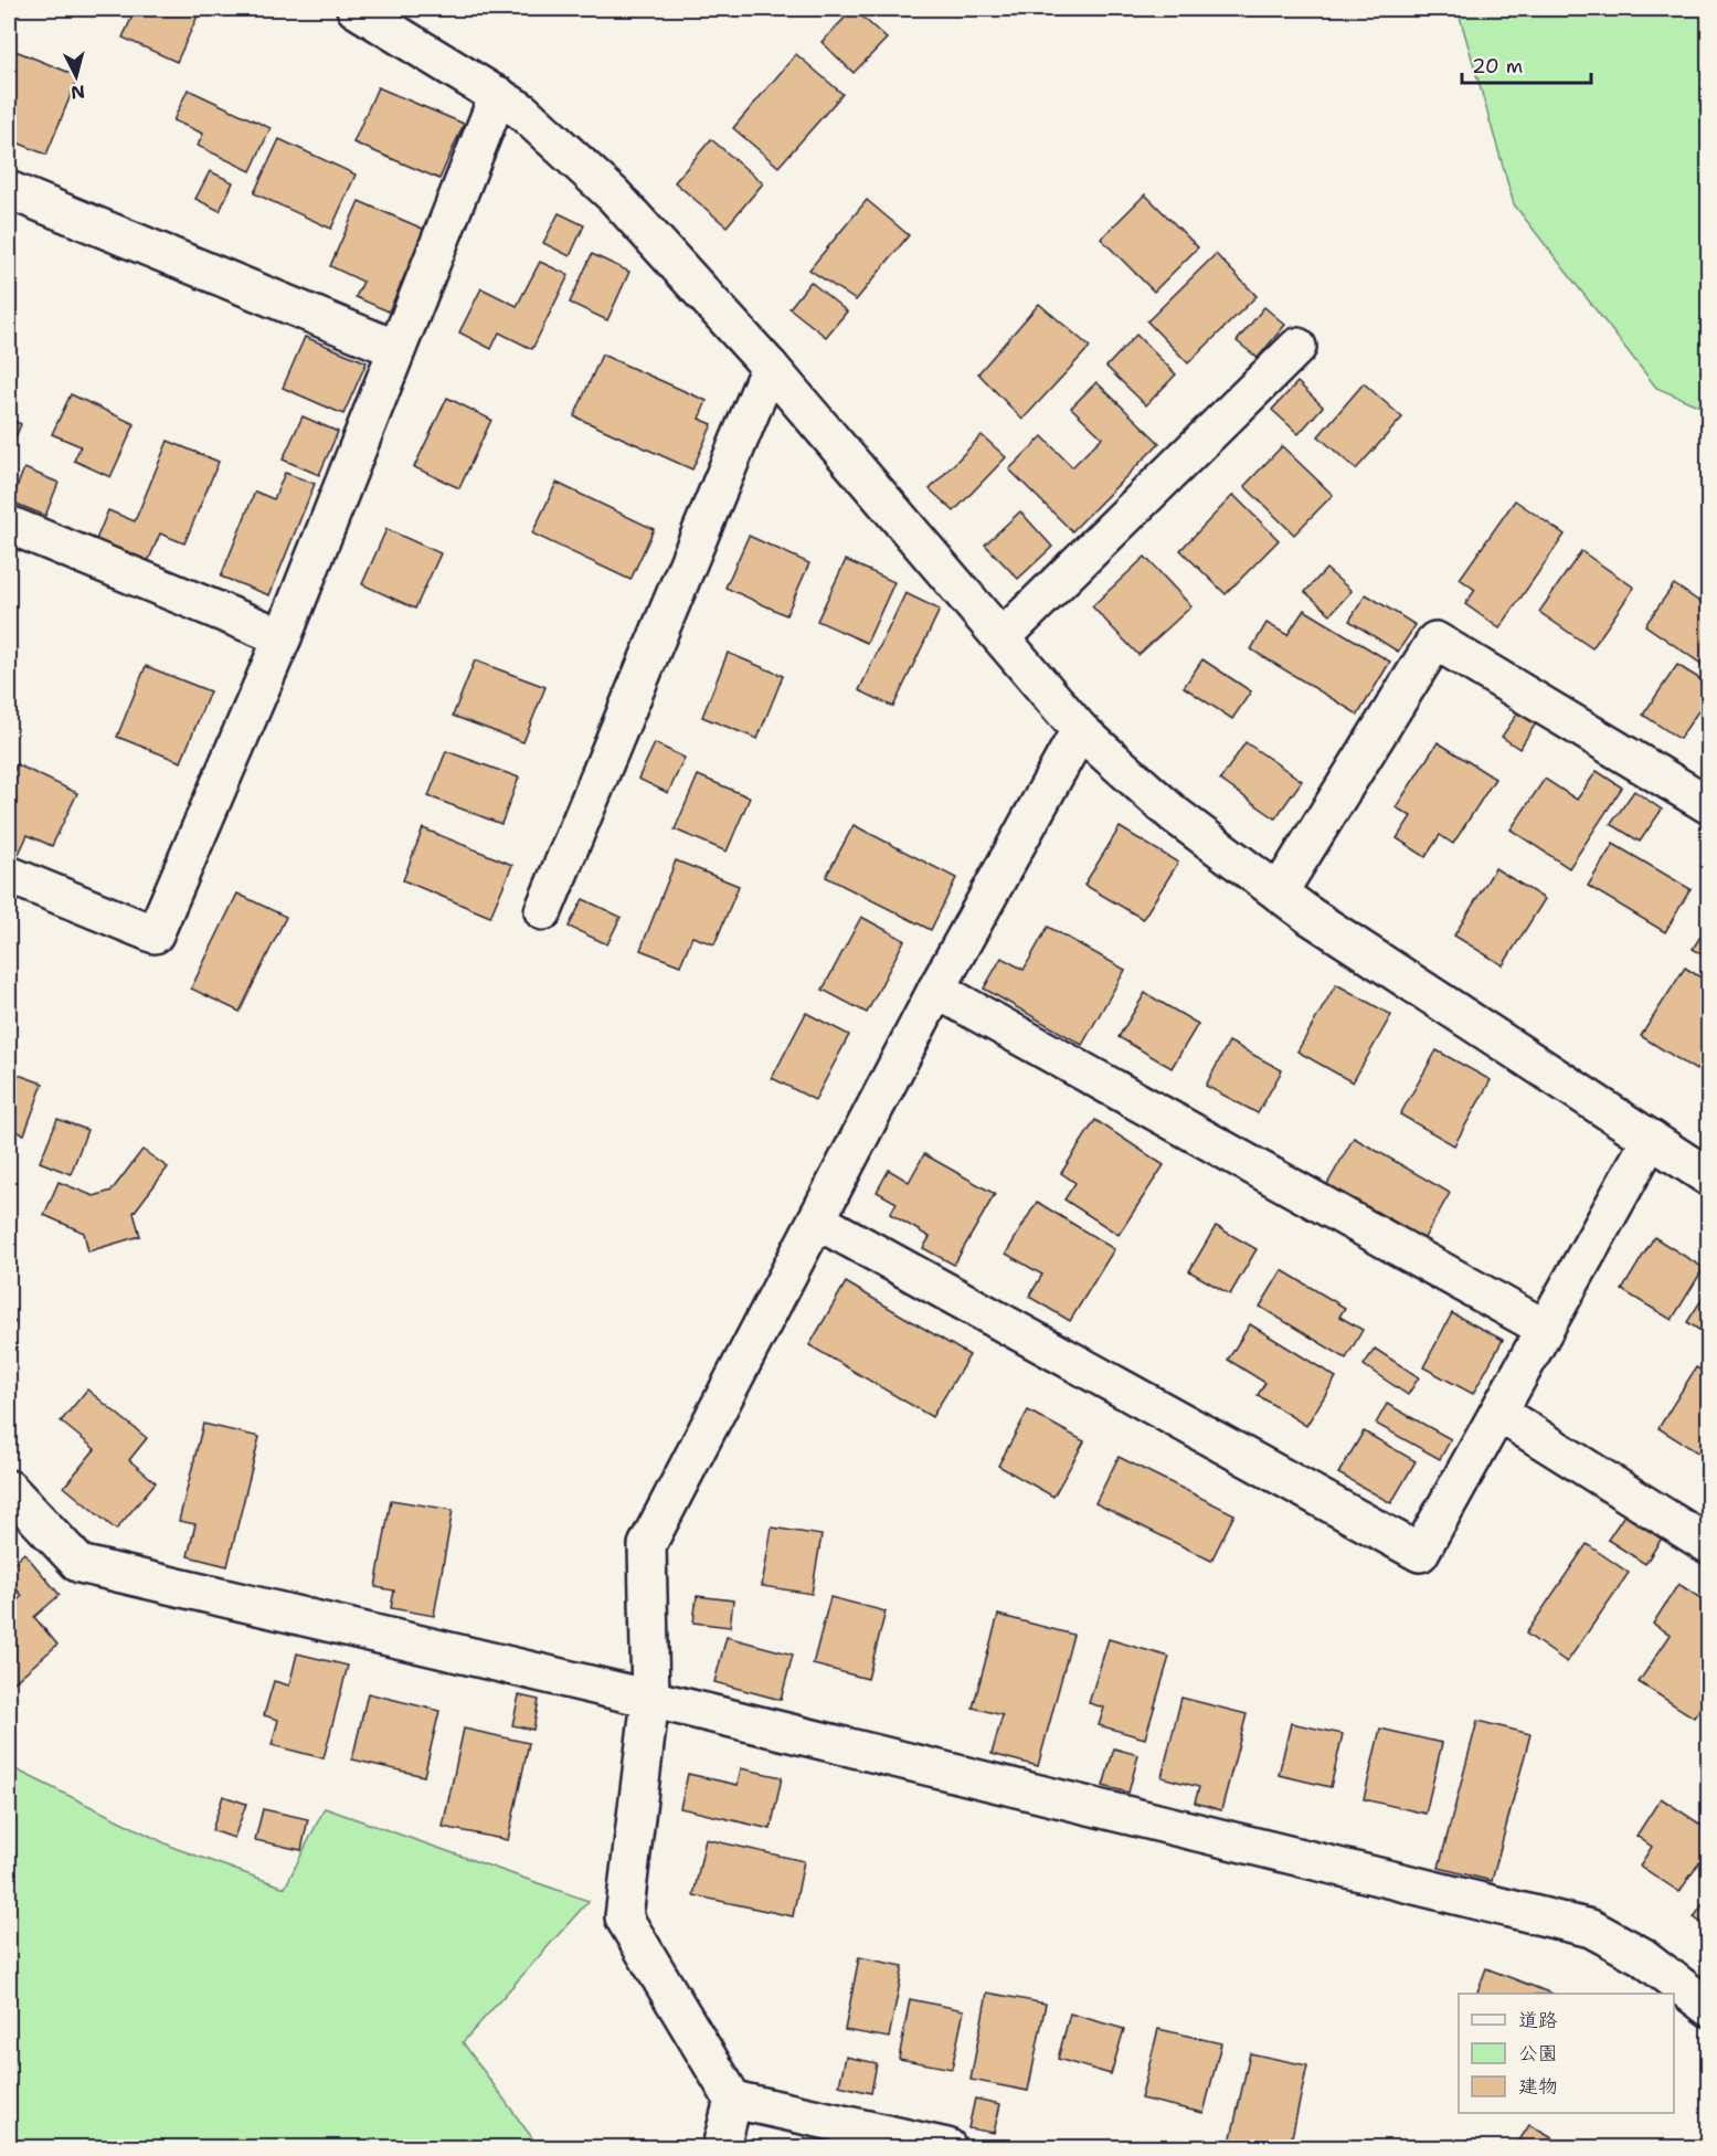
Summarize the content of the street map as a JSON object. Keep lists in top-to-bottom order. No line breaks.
{"legend":["道路","公園","建物"],"scale_bar":"20 m","north":"bottom"}
